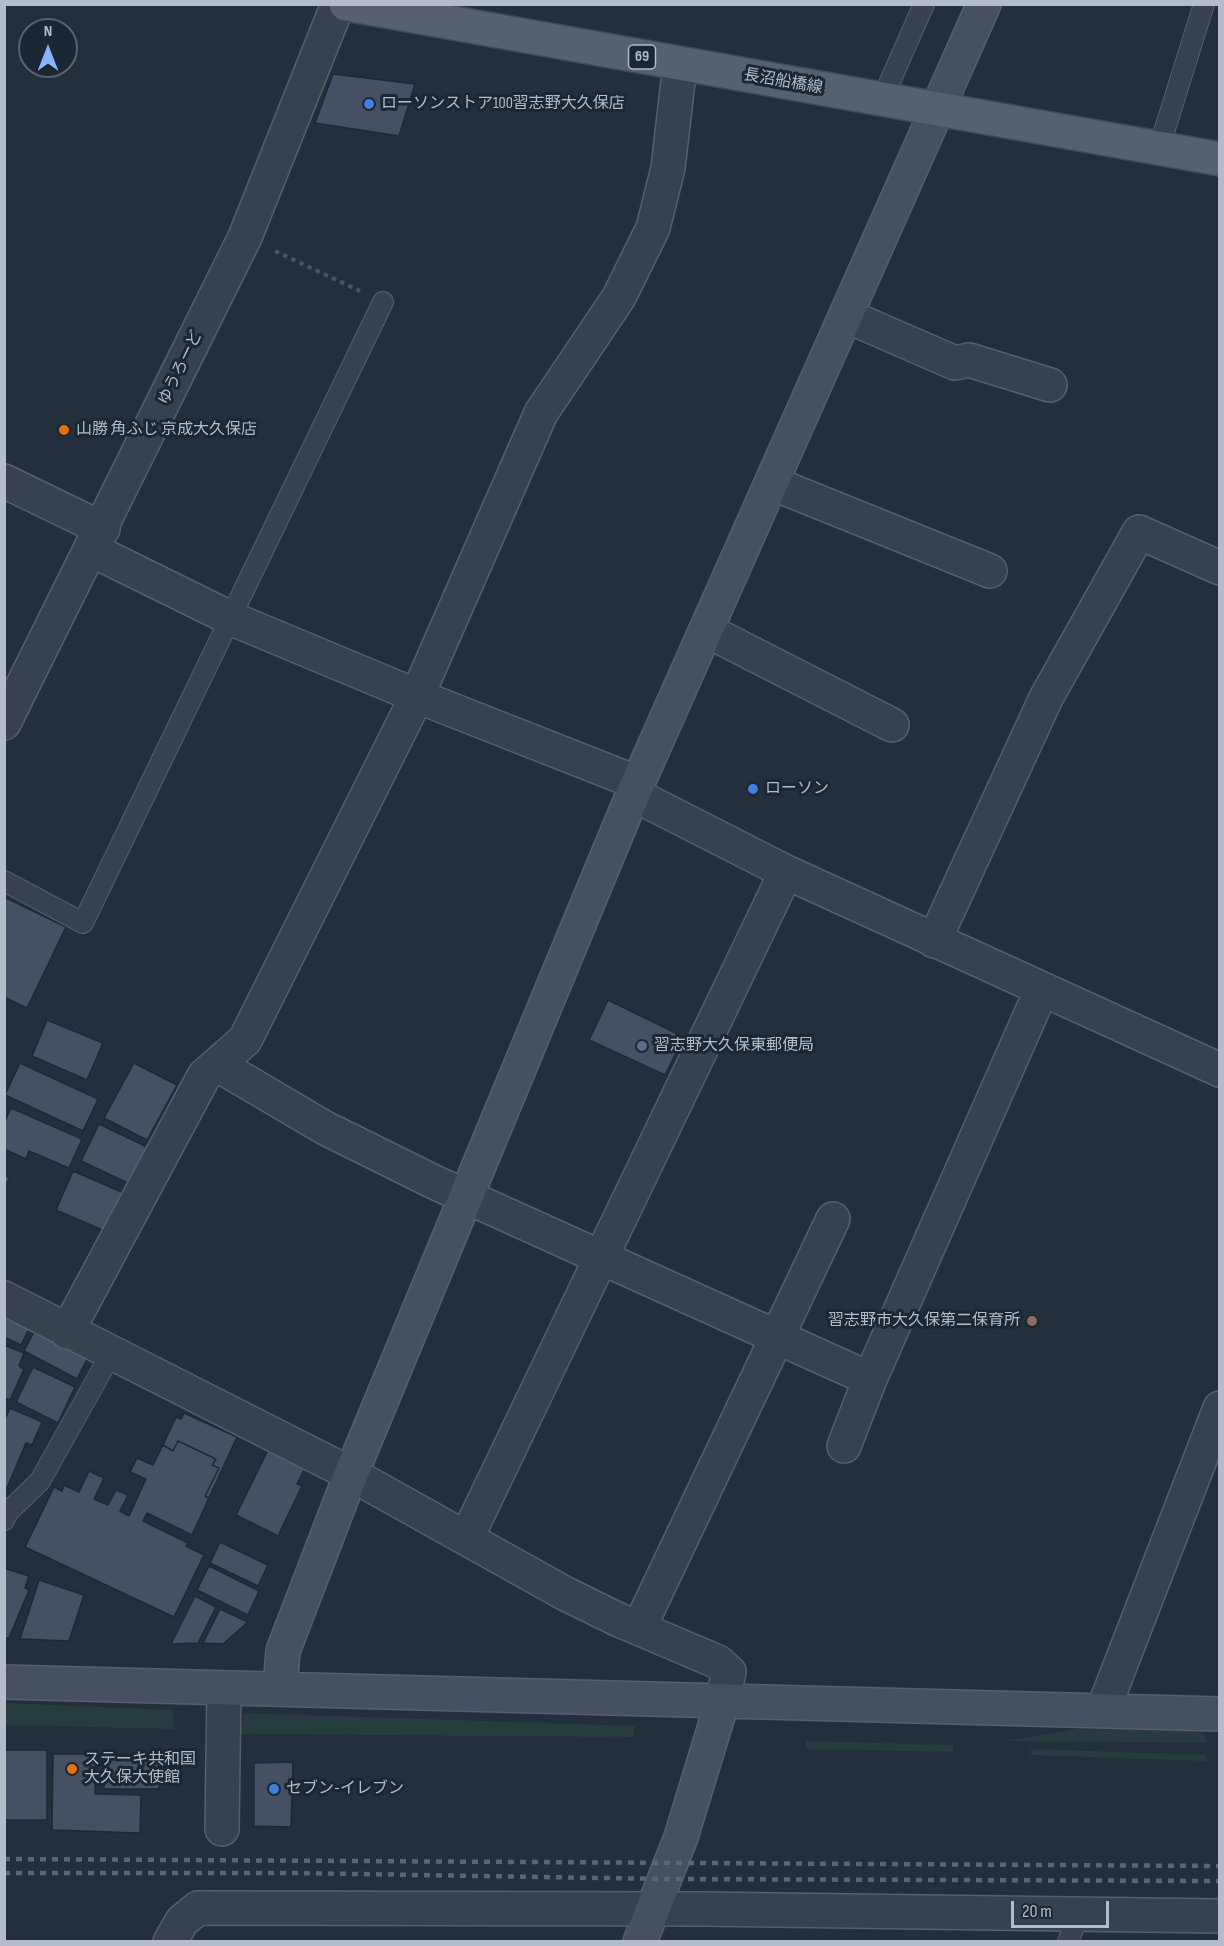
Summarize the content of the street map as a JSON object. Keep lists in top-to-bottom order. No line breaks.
{"streets":{"main road":["69","長沼船橋線"],"street":["ゆうろーど"]},"places":["ローソンストア100習志野大久保店","山勝 角ふじ 京成大久保店","ローソン","習志野大久保東郵便局","習志野市大久保第二保育所","ステーキ共和国 大久保大使館","セブン-イレブン"],"scale_bar":"20 m","north":"top"}
